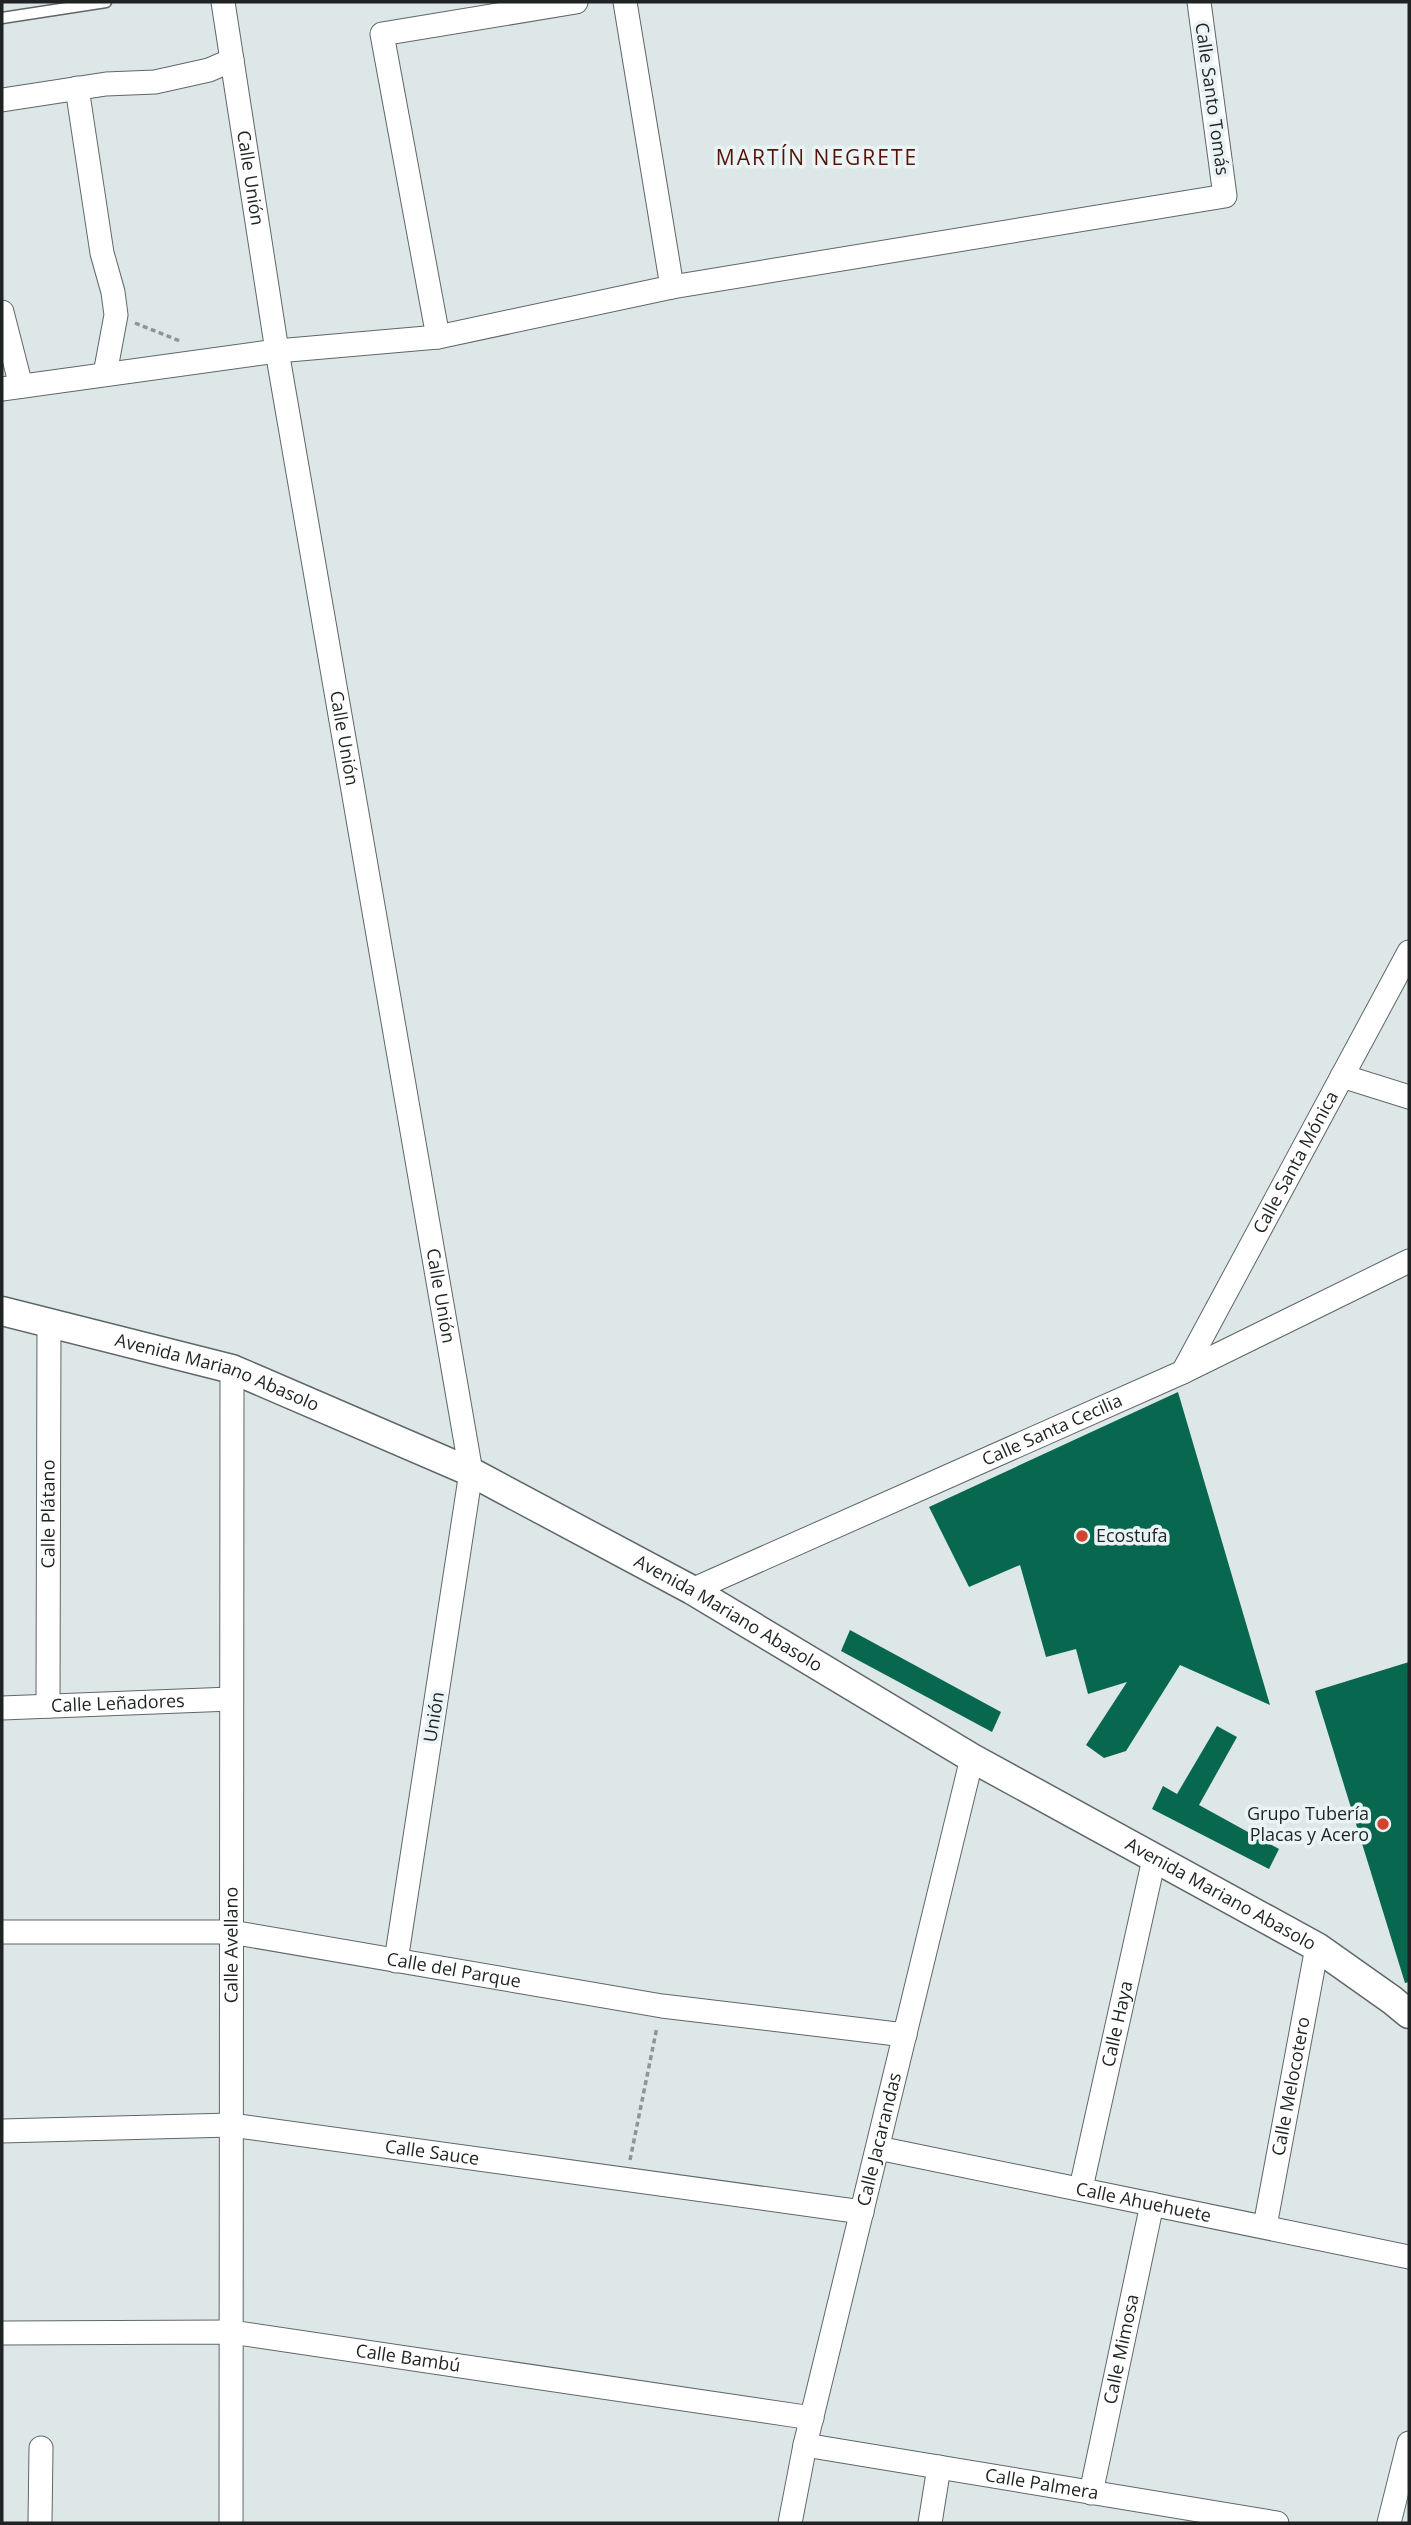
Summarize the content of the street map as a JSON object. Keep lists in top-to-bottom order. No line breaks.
{"streets":{"street":["Calle Santo Tomás","Calle Unión","Calle Santa Mónica","Avenida Mariano Abasolo","Calle Santa Cecilia","Calle Plátano","Calle Leñadores","Unión","Calle Avellano","Calle del Parque","Calle Haya","Calle Melocotero","Calle Jacarandas","Calle Sauce","Calle Ahuehuete","Calle Mimosa","Calle Bambú","Calle Palmera"]},"crossings":[["Calle Unión","Avenida Mariano Abasolo"],["Calle Unión","Unión"],["Calle Santa Mónica","Calle Santa Cecilia"],["Avenida Mariano Abasolo","Calle Santa Cecilia"],["Avenida Mariano Abasolo","Calle Plátano"],["Avenida Mariano Abasolo","Unión"],["Avenida Mariano Abasolo","Calle Avellano"],["Avenida Mariano Abasolo","Calle Haya"],["Avenida Mariano Abasolo","Calle Melocotero"],["Avenida Mariano Abasolo","Calle Jacarandas"],["Calle Plátano","Calle Leñadores"],["Calle Leñadores","Calle Avellano"],["Unión","Calle del Parque"],["Calle Avellano","Calle del Parque"],["Calle Avellano","Calle Sauce"],["Calle Avellano","Calle Bambú"],["Calle del Parque","Calle Jacarandas"],["Calle Haya","Calle Ahuehuete"],["Calle Melocotero","Calle Ahuehuete"],["Calle Jacarandas","Calle Sauce"],["Calle Jacarandas","Calle Ahuehuete"],["Calle Jacarandas","Calle Bambú"],["Calle Jacarandas","Calle Palmera"],["Calle Ahuehuete","Calle Mimosa"],["Calle Mimosa","Calle Palmera"]],"districts":["MARTÍN NEGRETE"],"places":["Ecostufa","Grupo Tubería Placas y Acero"]}
